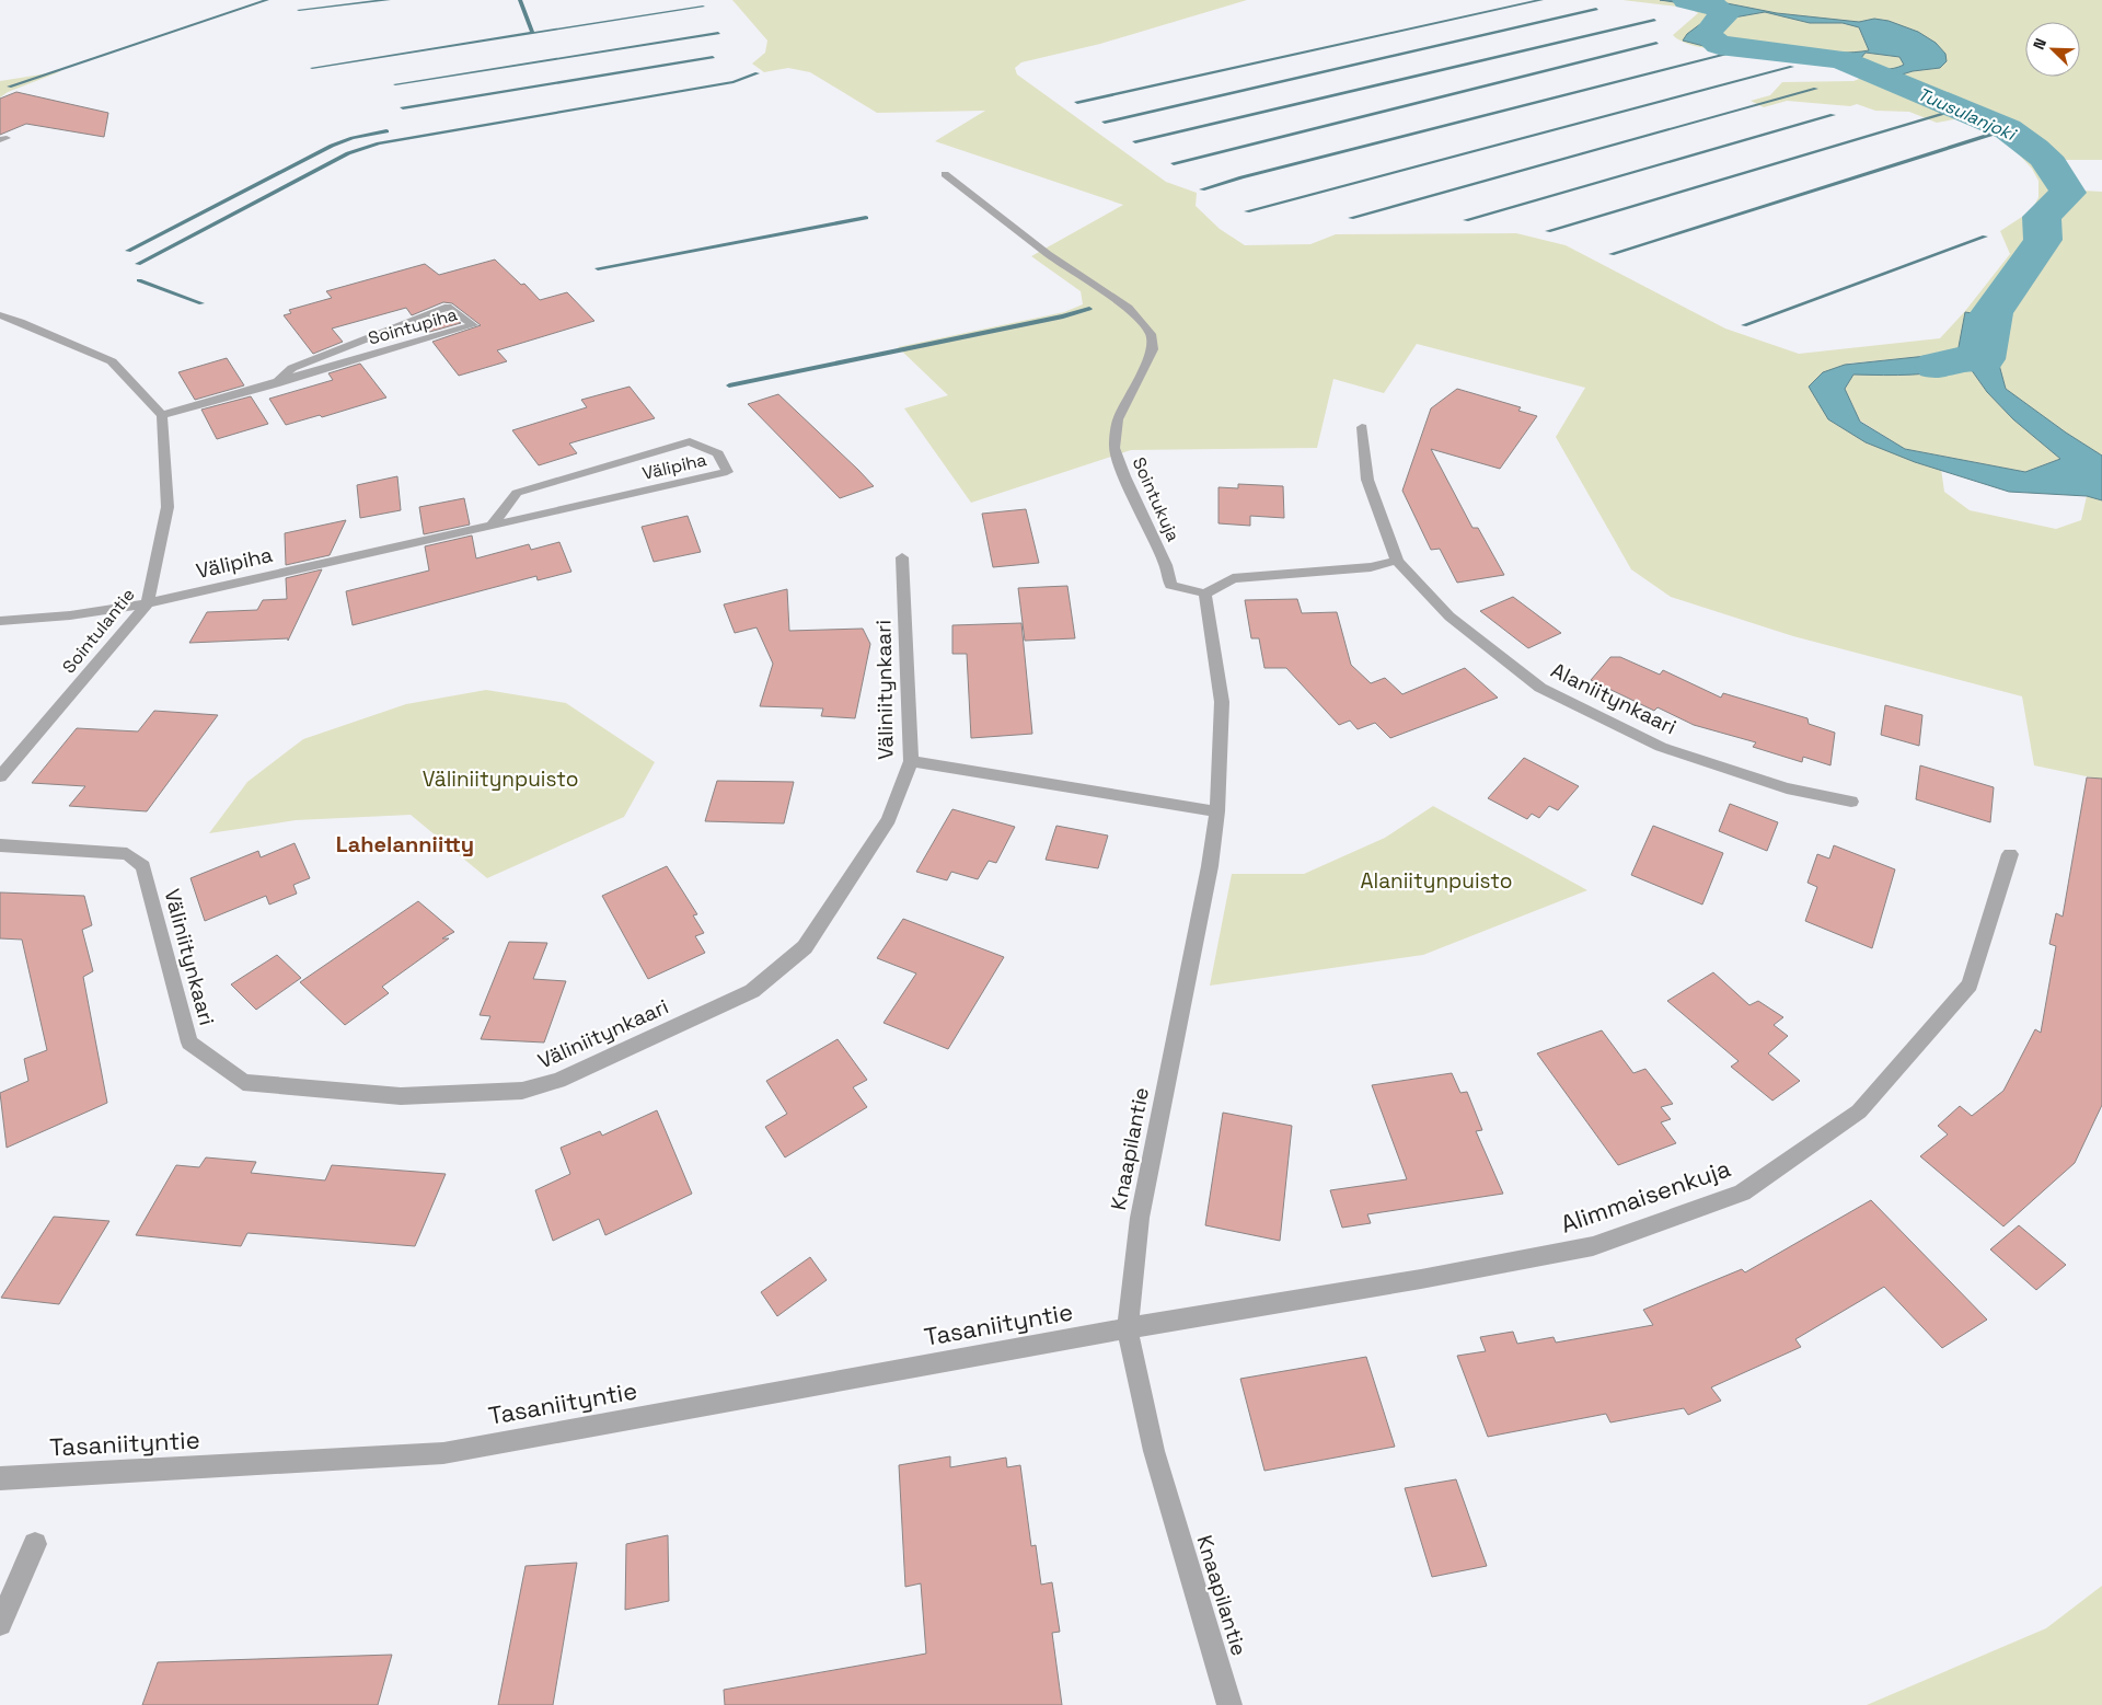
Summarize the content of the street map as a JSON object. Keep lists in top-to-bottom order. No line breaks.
{"streets":{"street":["Sointupiha","Välipiha","Sointukuja","Sointulantie","Väliniitynkaari","Alaniitynkaari","Knaapilantie","Alimmaisenkuja","Tasaniityntie"]},"crossings":[["Sointupiha","Sointulantie"],["Välipiha","Sointulantie"],["Sointukuja","Knaapilantie"],["Knaapilantie","Alimmaisenkuja"],["Knaapilantie","Tasaniityntie"],["Alimmaisenkuja","Tasaniityntie"]],"districts":["Lahelanniitty"],"water":["Tuusulanjoki"],"parks":["Väliniitynpuisto","Alaniitynpuisto"],"north":"top left"}
